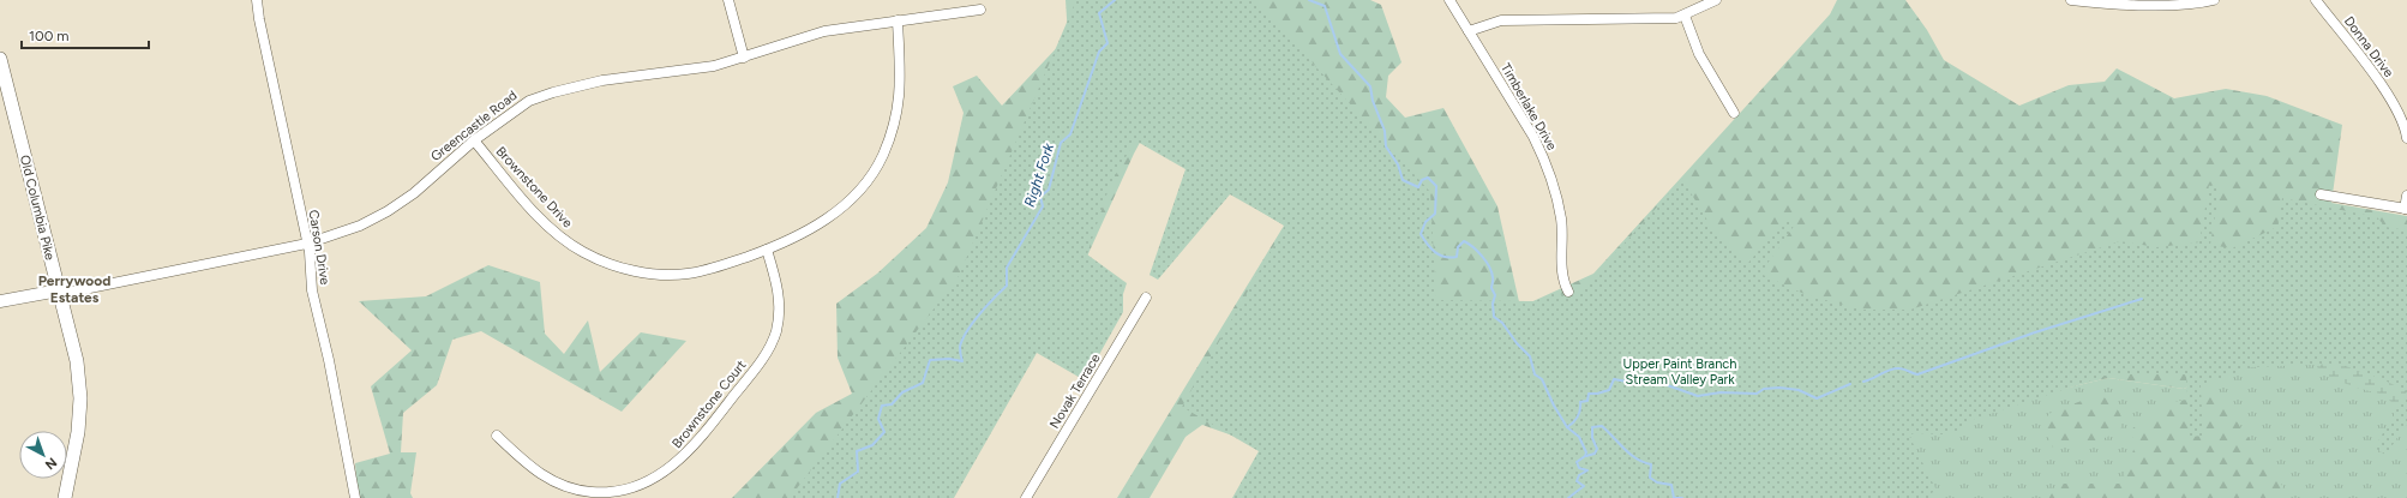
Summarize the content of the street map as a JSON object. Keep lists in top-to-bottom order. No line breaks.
{"streets":{"main road":["Old Columbia Pike"],"street":["Donna Drive","Timberlake Drive","Greencastle Road","Brownstone Drive","Carson Drive","Novak Terrace","Brownstone Court"]},"crossings":[["Greencastle Road","Brownstone Drive"],["Greencastle Road","Old Columbia Pike"],["Greencastle Road","Carson Drive"],["Brownstone Drive","Brownstone Court"]],"districts":["Perrywood Estates"],"water":["Right Fork"],"parks":["Upper Paint Branch Stream Valley Park"],"scale_bar":"100 m","north":"bottom right"}
